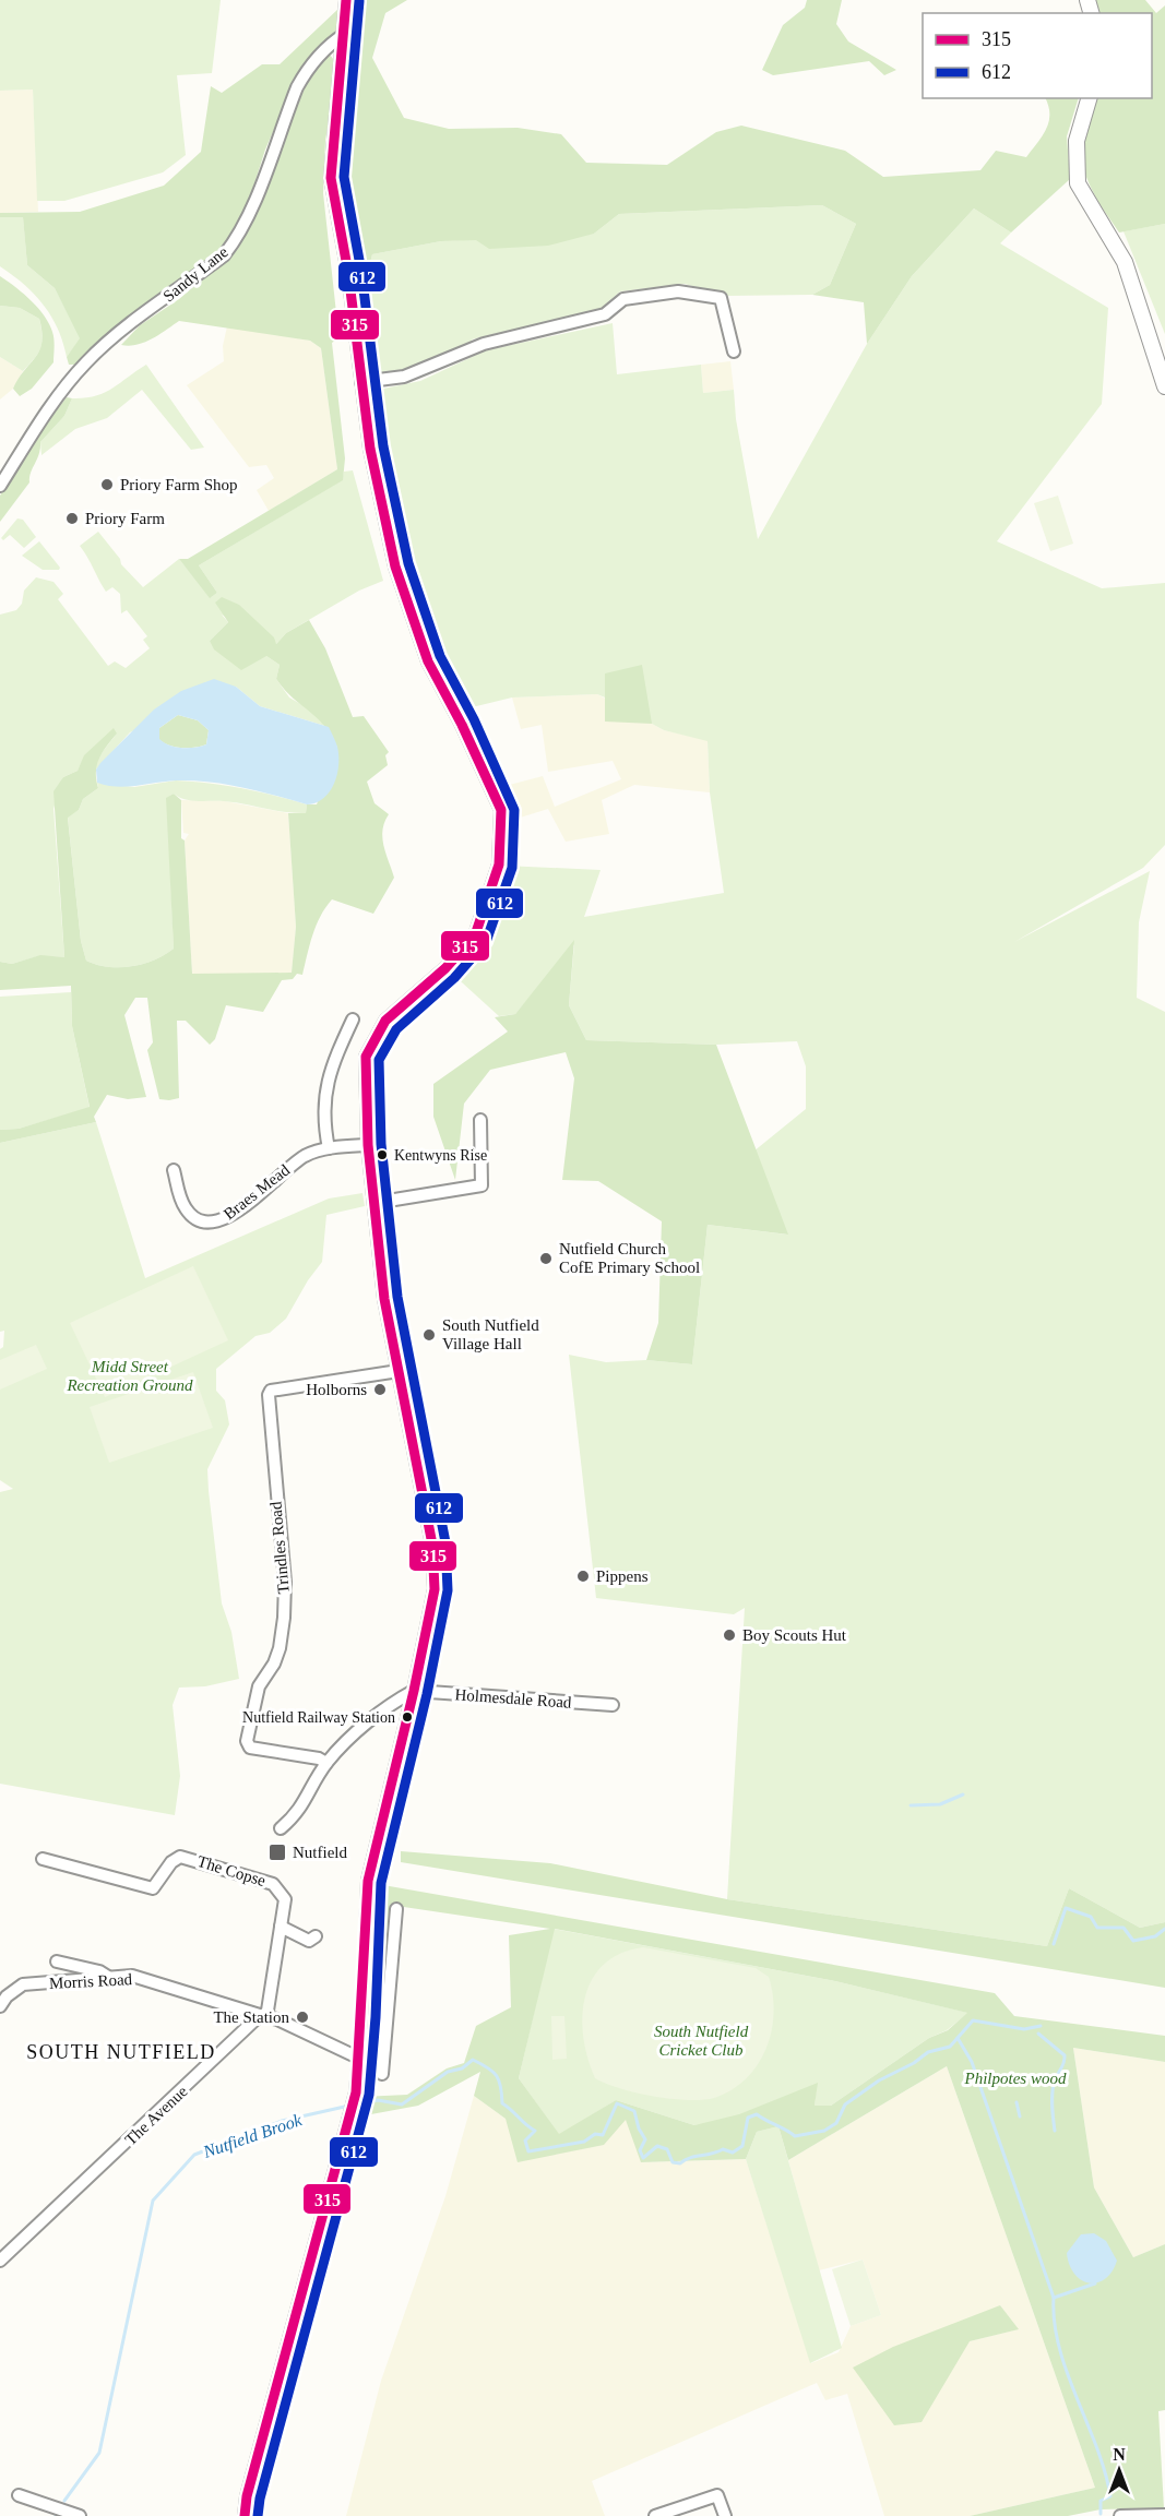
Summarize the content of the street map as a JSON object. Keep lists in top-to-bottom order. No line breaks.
{"streets":{"street":["Sandy Lane","Braes Mead","Trindles Road","Holmesdale Road","The Copse","Morris Road","The Avenue"]},"crossings":[["Morris Road","The Avenue"]],"districts":["SOUTH NUTFIELD"],"water":["Nutfield Brook"],"parks":["Midd Street Recreation Ground","South Nutfield Cricket Club","Philpotes wood"],"places":{"other":["Priory Farm Shop","Priory Farm","Kentwyns Rise","Nutfield Church CofE Primary School","South Nutfield Village Hall","Holborns","Pippens","Boy Scouts Hut","Nutfield Railway Station","The Station"],"transit":["Nutfield"]},"lines":["transit line 315","transit line 612"],"legend":["315","612"],"north":"top"}
